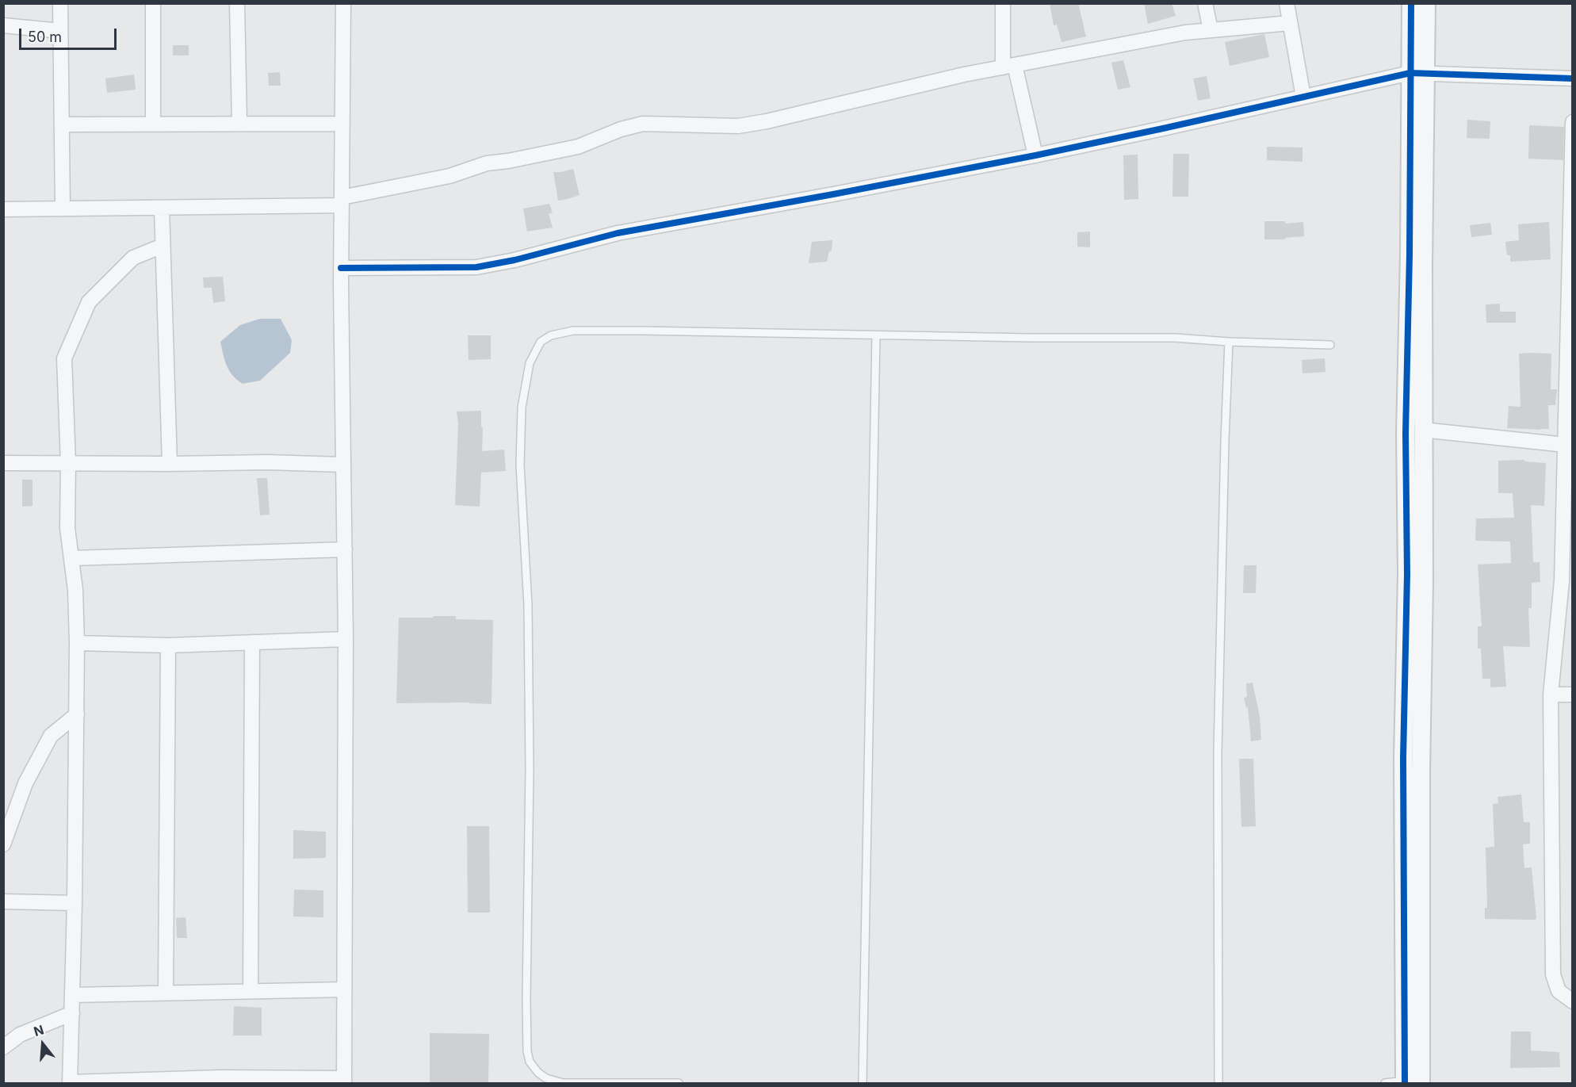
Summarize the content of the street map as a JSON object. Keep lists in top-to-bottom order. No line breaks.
{"scale_bar":"50 m","north":"top"}
